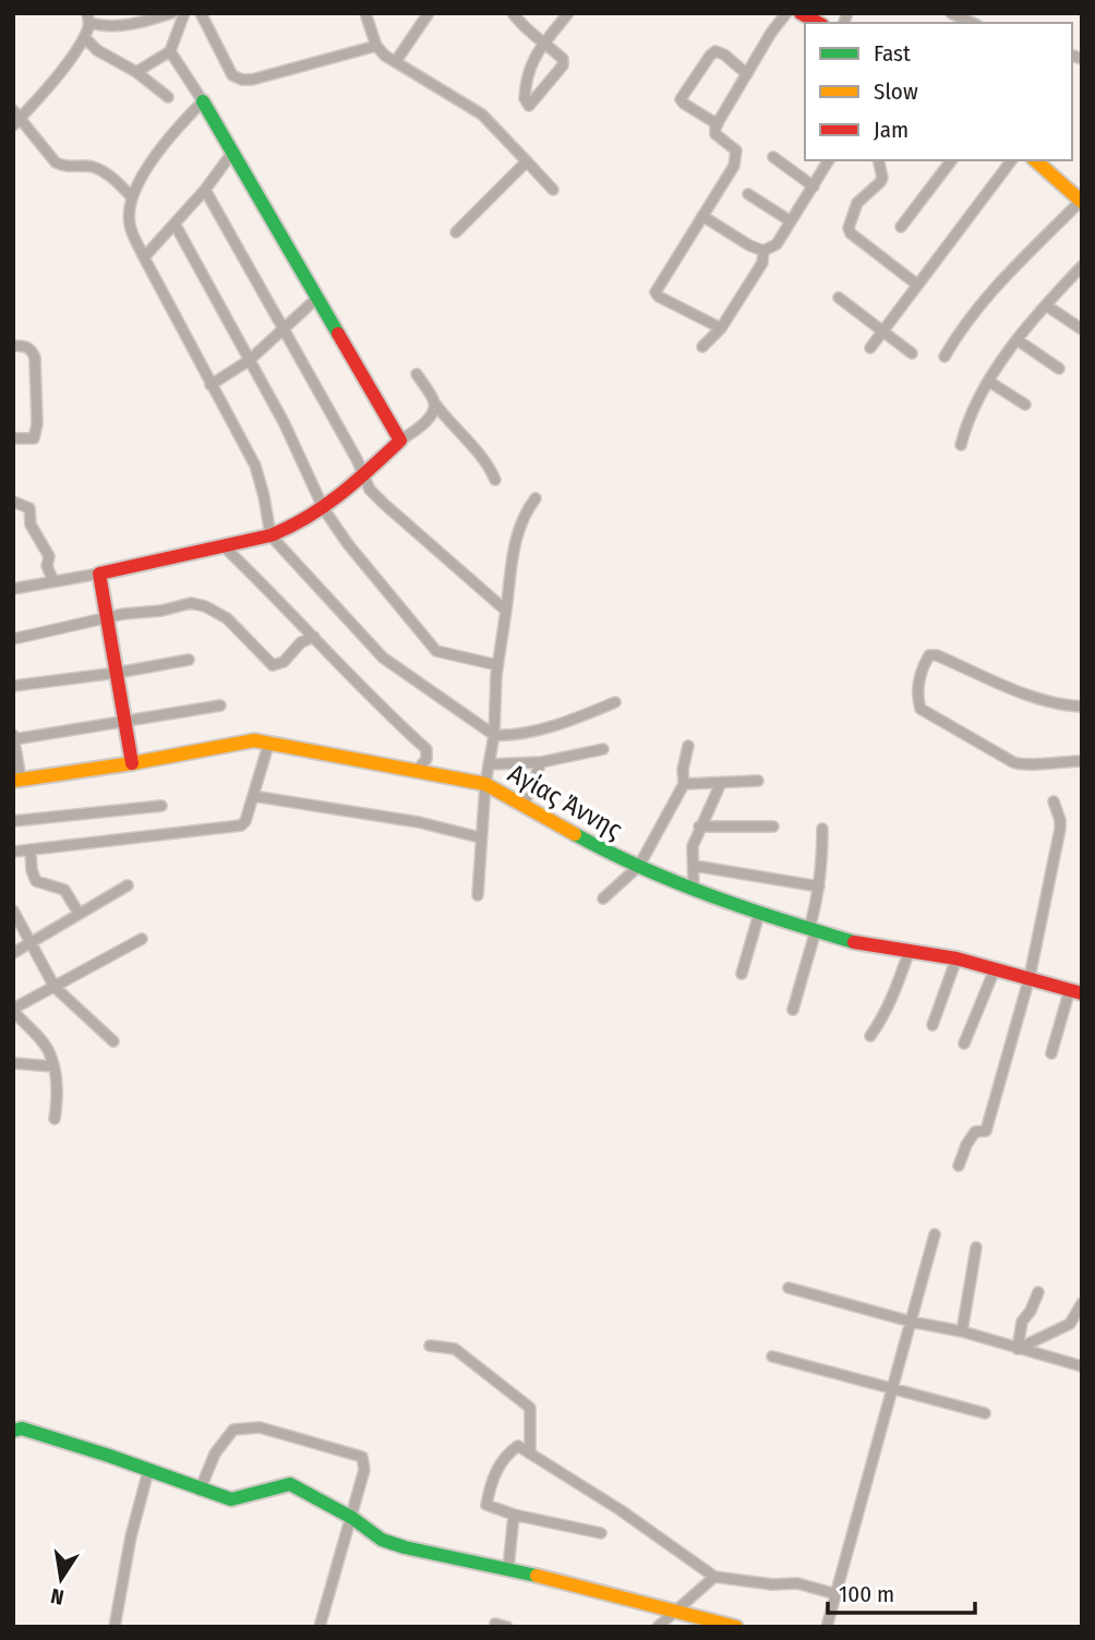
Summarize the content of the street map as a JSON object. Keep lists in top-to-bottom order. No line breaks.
{"streets":{"street":["Αγίας Άννης"]},"legend":["Fast","Slow","Jam"],"scale_bar":"100 m","north":"bottom"}
